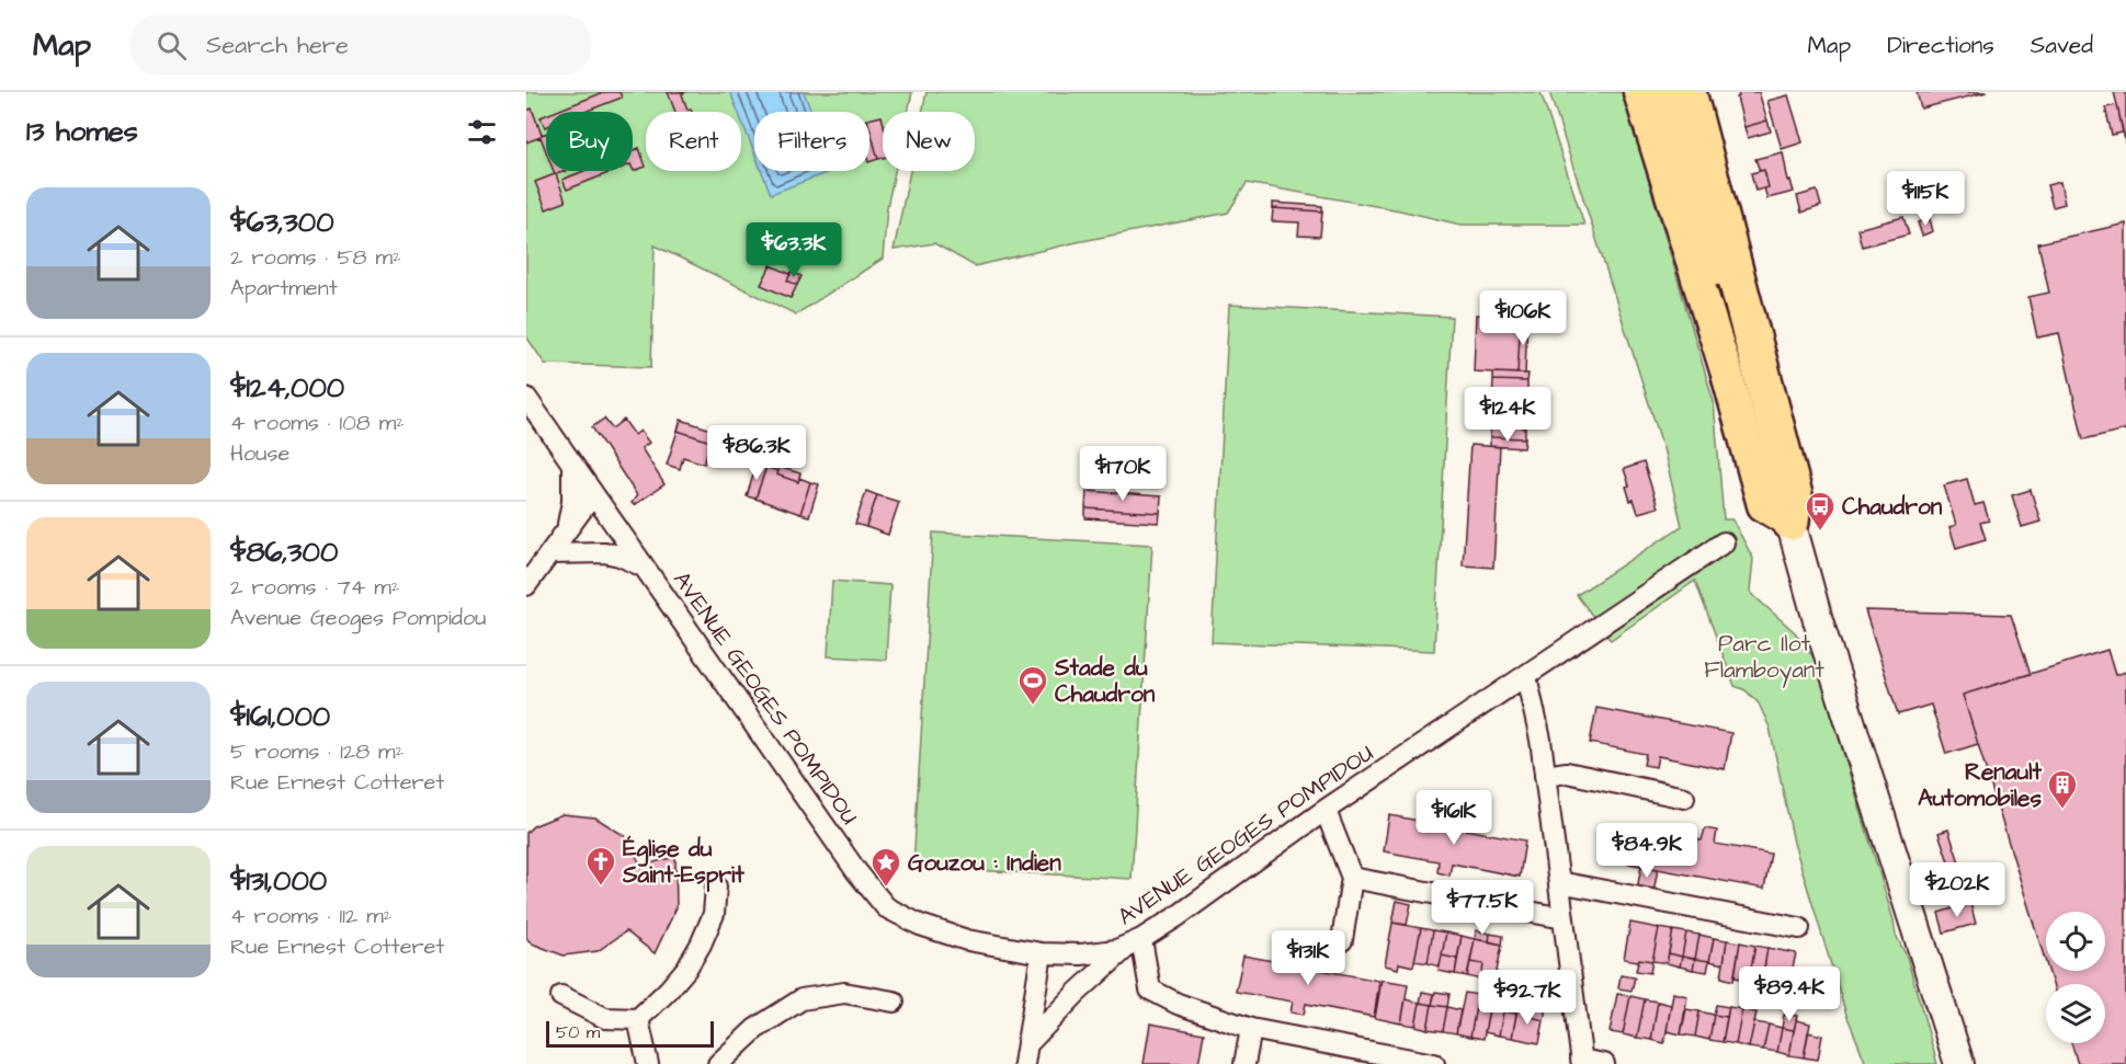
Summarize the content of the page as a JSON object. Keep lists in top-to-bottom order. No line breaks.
{"streets":{"street":["AVENUE GEOGES POMPIDOU"]},"parks":["Parc Ilot Flamboyant"],"places":{"bus stop":["Chaudron"],"sports":["Stade du Chaudron"],"building":["Renault Automobiles"],"church":["Église du Saint-Esprit"],"place":["Gouzou : Indien"]},"scale_bar":"50 m","page":{"header":"Map","search":"Search here","nav":["Map","Directions","Saved"],"heading":"13 homes","chip":["Buy","Rent","Filters","New"],"list":[{"name":"$63,300","note":"2 rooms · 58 m² · Apartment"},{"name":"$124,000","note":"4 rooms · 108 m² · House"},{"name":"$86,300","note":"2 rooms · 74 m² · Avenue Geoges Pompidou"},{"name":"$161,000","note":"5 rooms · 128 m² · Rue Ernest Cotteret"},{"name":"$131,000","note":"4 rooms · 112 m² · Rue Ernest Cotteret"}],"price":["$115K","$63.3K","$106K","$124K","$86.3K","$170K","$161K","$84.9K","$202K","$77.5K","$131K","$89.4K","$92.7K"],"scale":"50 m"}}
